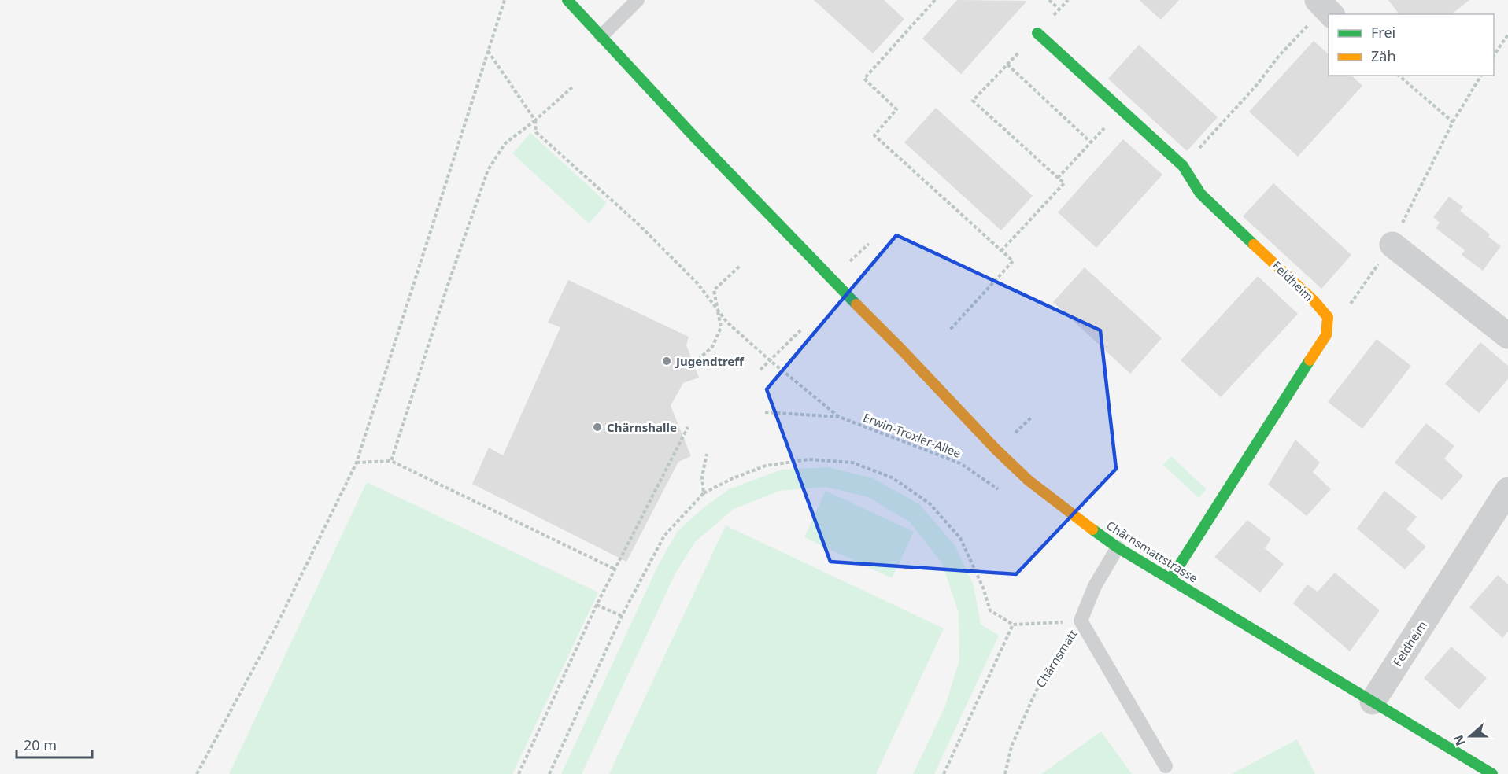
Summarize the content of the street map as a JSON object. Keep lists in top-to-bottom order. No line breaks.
{"streets":{"street":["Feldheim","Chärnsmattstrasse"],"lane":["Chärnsmatt"],"path":["Erwin-Troxler-Allee"]},"crossings":[["Feldheim","Chärnsmattstrasse"],["Chärnsmattstrasse","Chärnsmatt"]],"places":["Jugendtreff","Chärnshalle"],"legend":["Frei","Zäh"],"scale_bar":"20 m","north":"left"}
